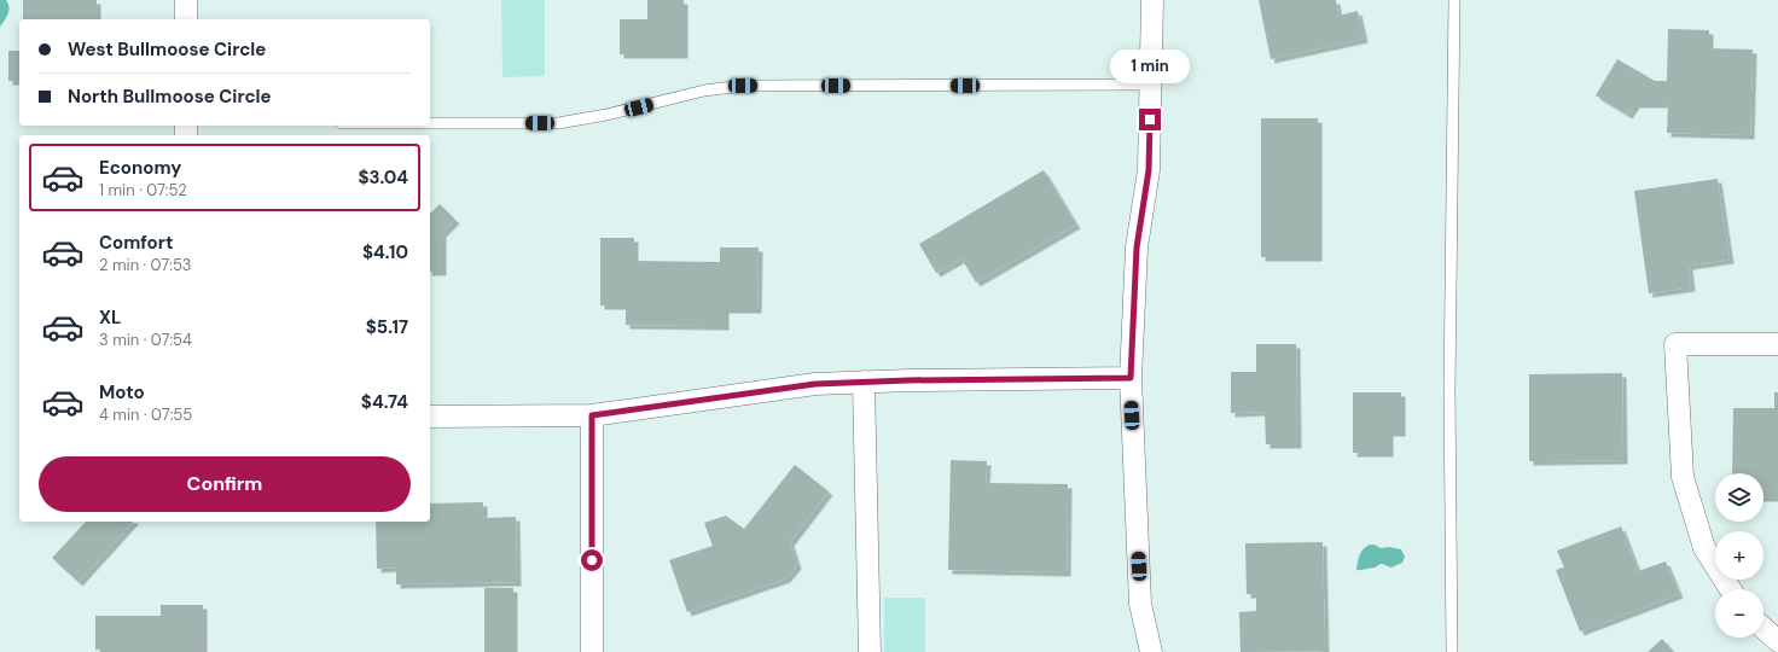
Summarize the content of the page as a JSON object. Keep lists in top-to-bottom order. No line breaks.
{"page":{"banner":["West Bullmoose Circle","North Bullmoose Circle"],"bubble":"1 min","list":[{"name":"Economy","note":"1 min · 07:52","value":"$3.04"},{"name":"Comfort","note":"2 min · 07:53","value":"$4.10"},{"name":"XL","note":"3 min · 07:54","value":"$5.17"},{"name":"Moto","note":"4 min · 07:55","value":"$4.74"}],"buttons":"Confirm","map_buttons":["+","−"]}}
